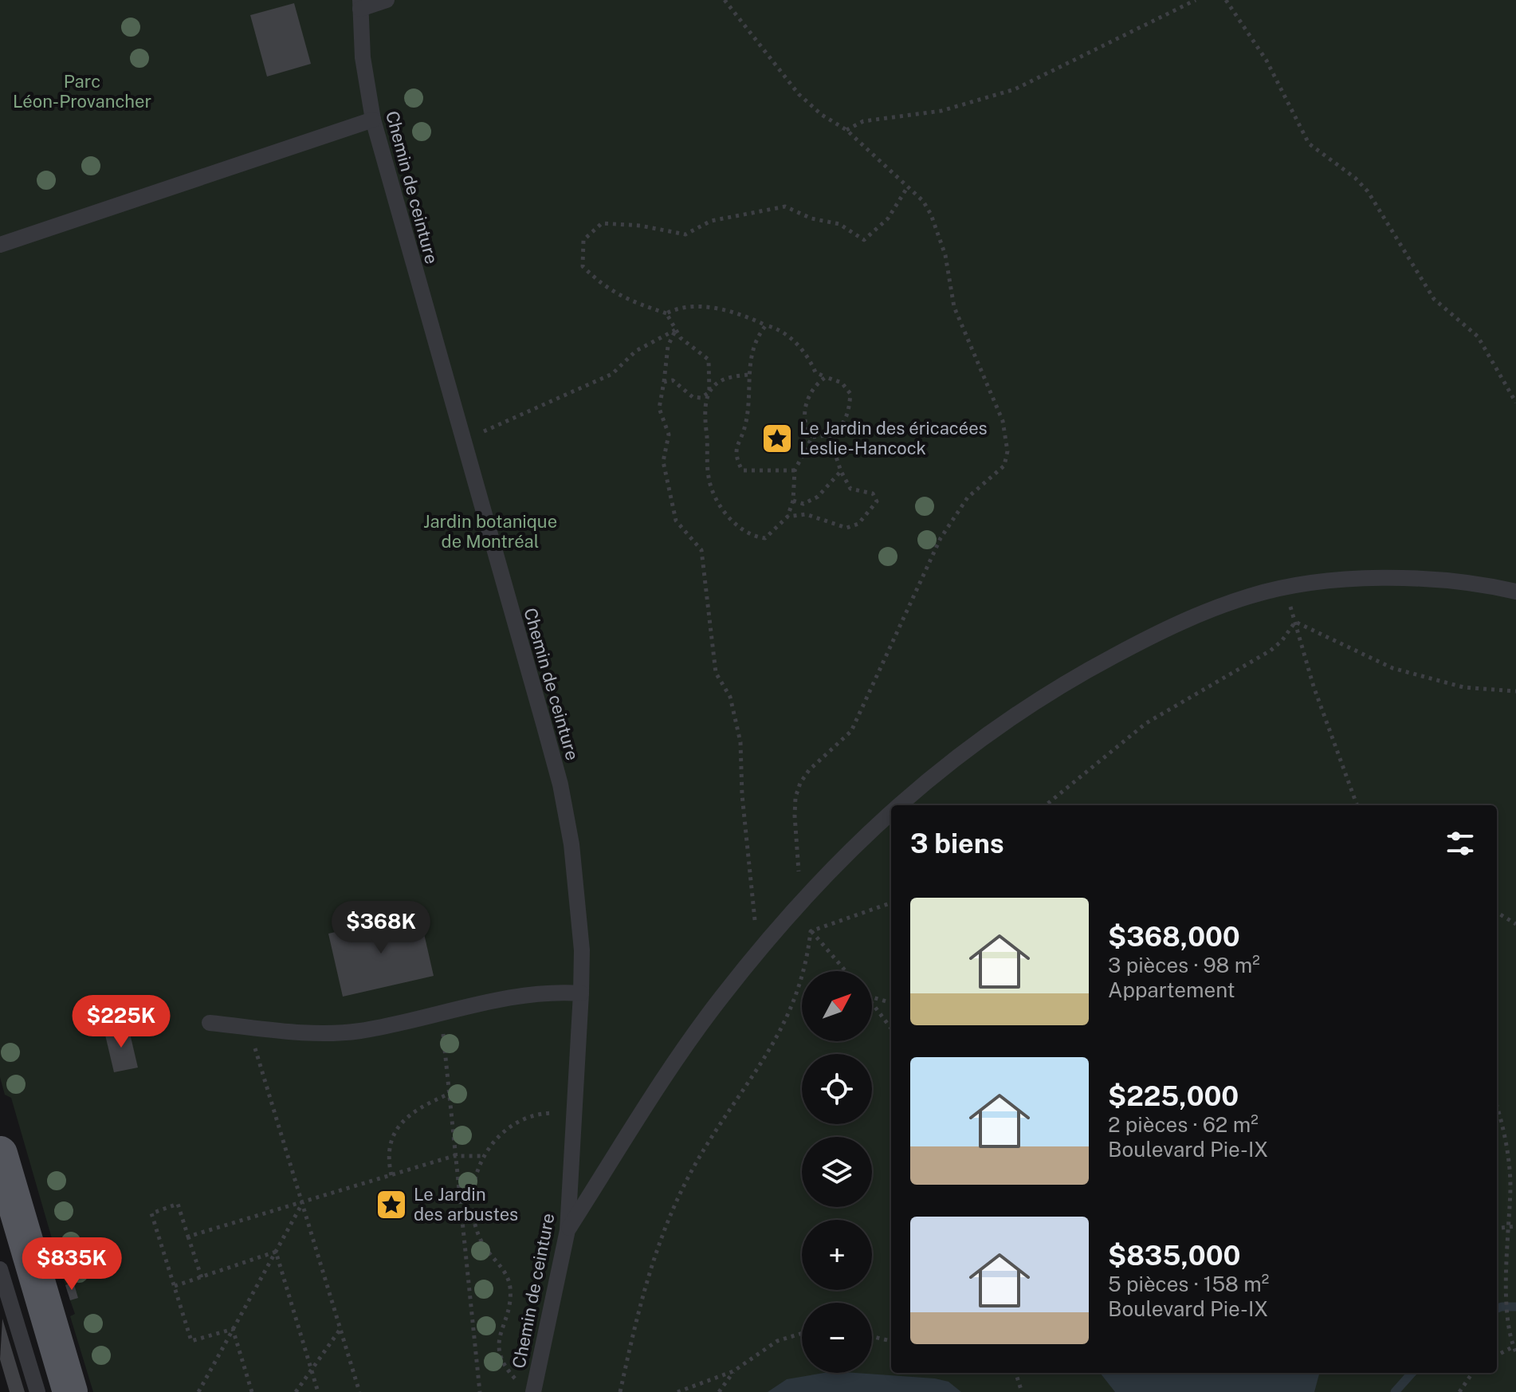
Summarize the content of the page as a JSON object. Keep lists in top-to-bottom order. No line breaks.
{"streets":{"lane":["Chemin de ceinture"]},"parks":["Parc Léon-Provancher","Jardin botanique de Montréal"],"places":{"place":["Le Jardin des éricacées Leslie-Hancock","Le Jardin des arbustes"]},"north":"top right","page":{"heading":"3 biens","list":[{"name":"$368,000","note":"3 pièces · 98 m² · Appartement"},{"name":"$225,000","note":"2 pièces · 62 m² · Boulevard Pie-IX"},{"name":"$835,000","note":"5 pièces · 158 m² · Boulevard Pie-IX"}],"price":["$368K","$225K","$835K"],"map_buttons":["+","−"]}}
